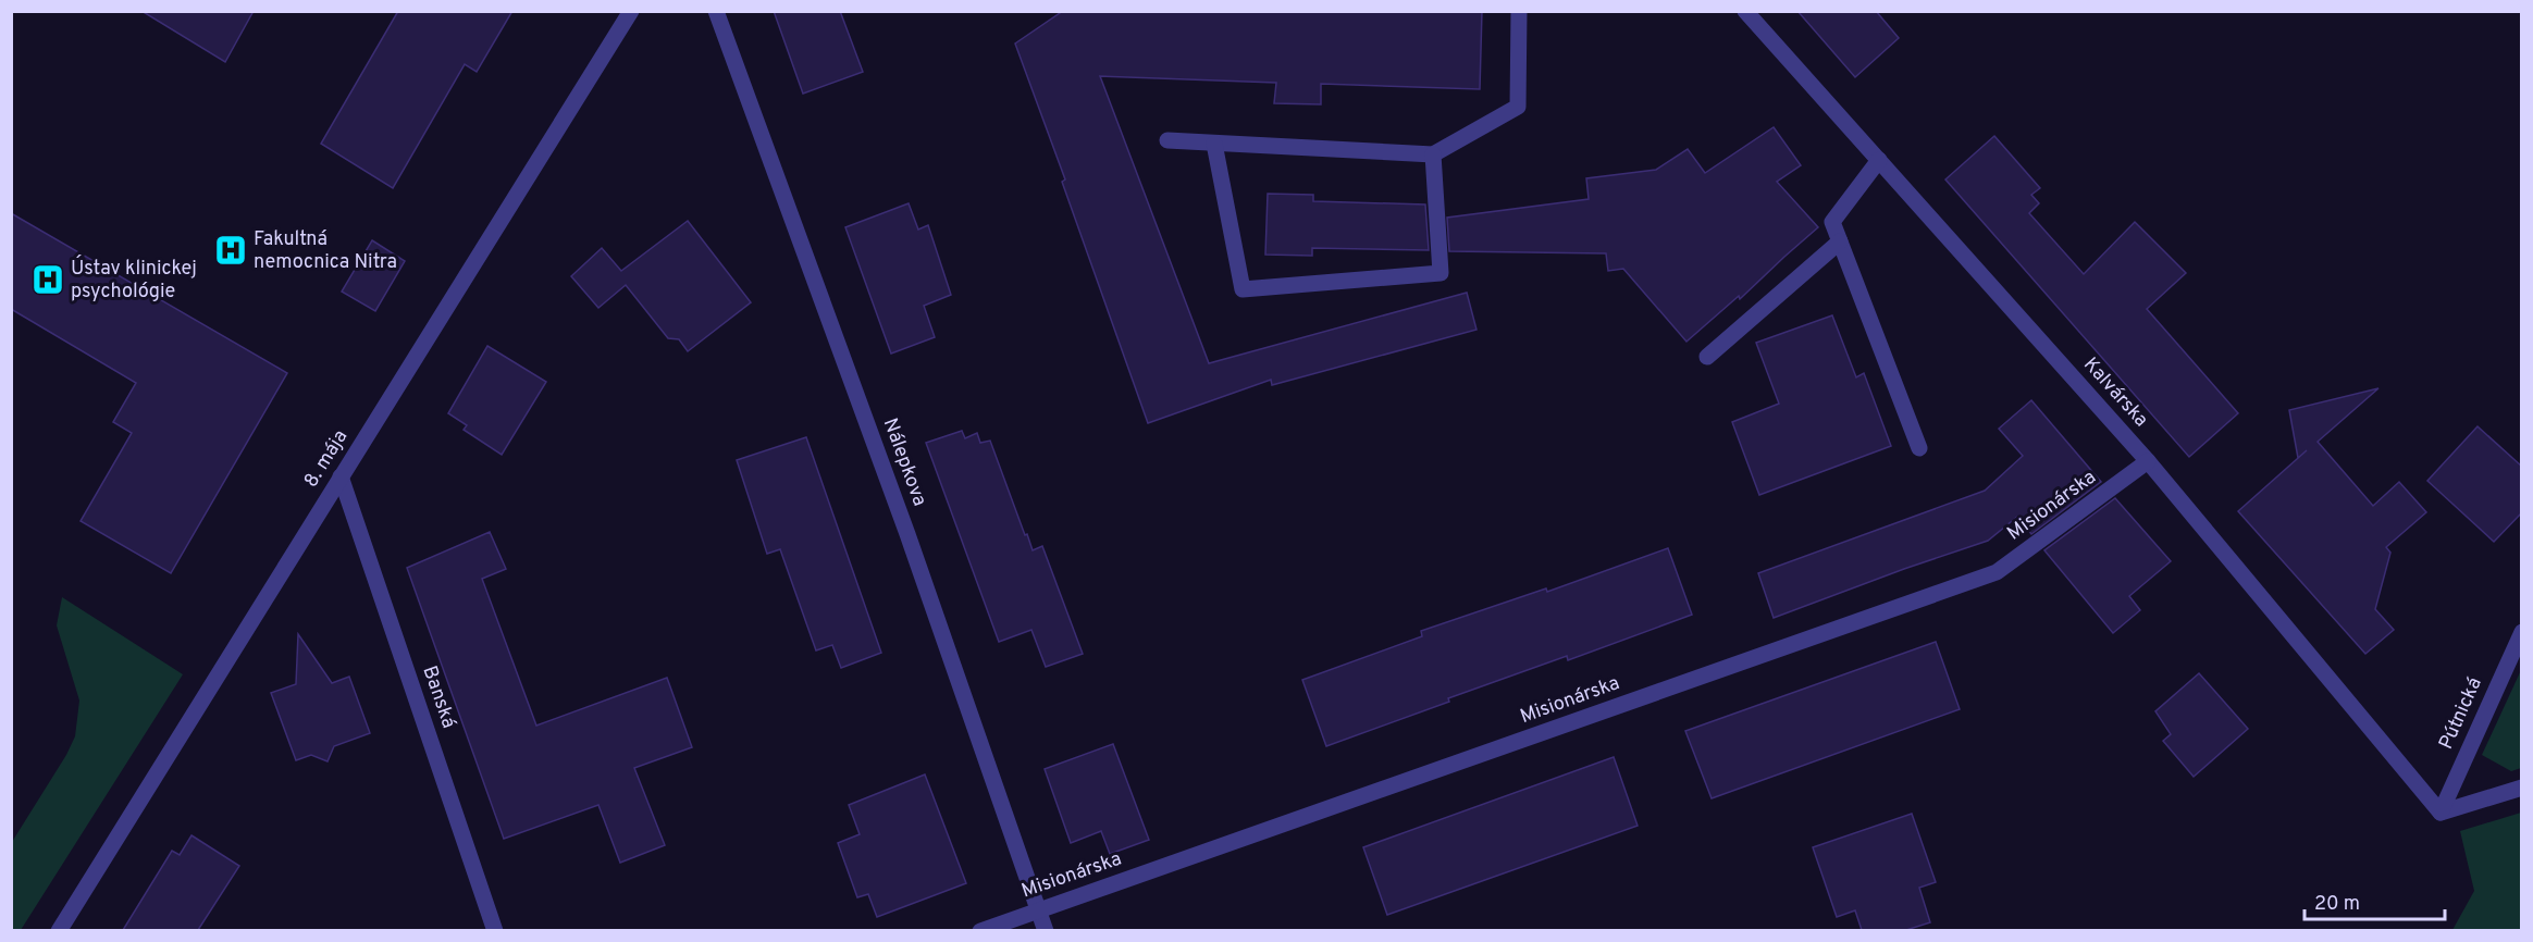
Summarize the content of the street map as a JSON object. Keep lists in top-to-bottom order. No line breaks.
{"streets":{"street":["Kalvárska","8. mája","Nálepkova","Misionárska","Banská","Pútnická"]},"crossings":[["Kalvárska","Misionárska"],["Kalvárska","Pútnická"],["8. mája","Banská"],["Nálepkova","Misionárska"]],"places":{"hospital":["Fakultná nemocnica Nitra","Ústav klinickej psychológie"]},"scale_bar":"20 m"}
